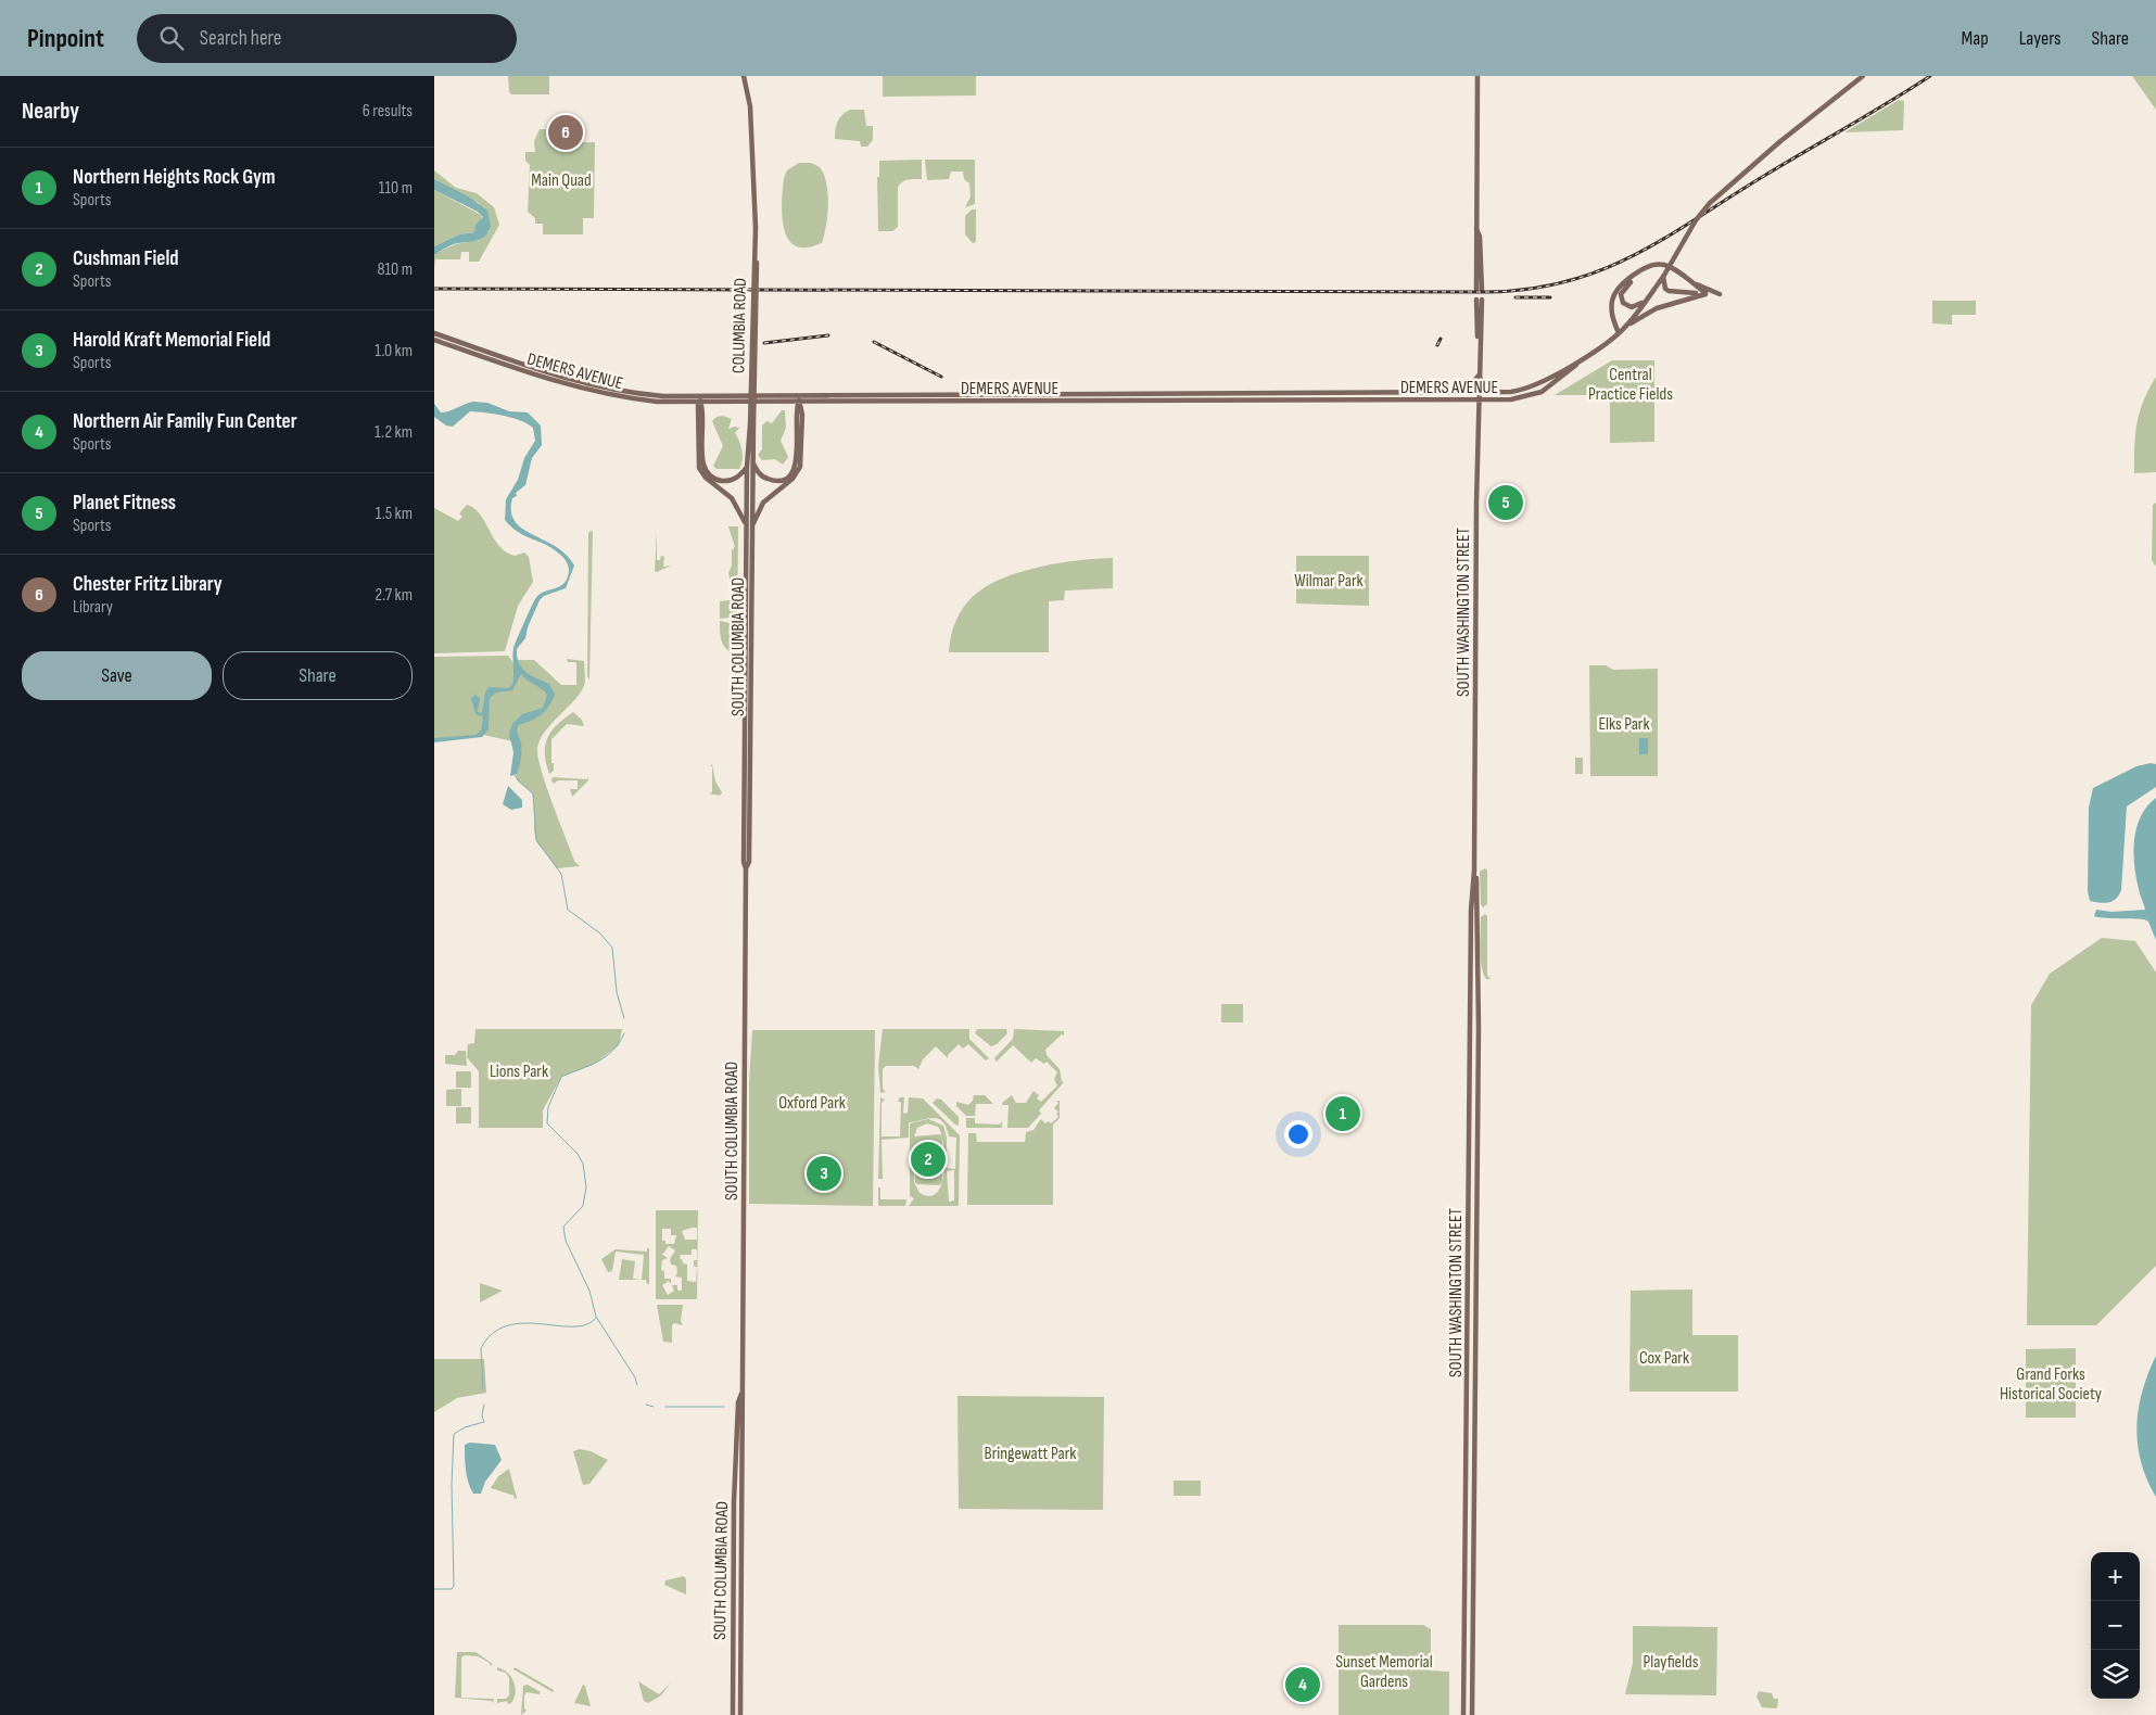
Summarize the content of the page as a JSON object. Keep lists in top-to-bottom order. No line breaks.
{"streets":{"main road":["COLUMBIA ROAD","DEMERS AVENUE","SOUTH WASHINGTON STREET","SOUTH COLUMBIA ROAD"]},"crossings":[["COLUMBIA ROAD","SOUTH COLUMBIA ROAD"],["DEMERS AVENUE","SOUTH WASHINGTON STREET"]],"parks":["Main Quad","Central Practice Fields","Wilmar Park","Elks Park","Lions Park","Oxford Park","Cox Park","Grand Forks Historical Society","Bringewatt Park","Sunset Memorial Gardens","Playfields"],"page":{"header":"Pinpoint","search":"Search here","nav":["Map","Layers","Share"],"heading":["Nearby","6 results"],"pins":["6","5","1","2","3","4"],"list":[{"mark":"1","name":"Northern Heights Rock Gym","note":"Sports","value":"110 m"},{"mark":"2","name":"Cushman Field","note":"Sports","value":"810 m"},{"mark":"3","name":"Harold Kraft Memorial Field","note":"Sports","value":"1.0 km"},{"mark":"4","name":"Northern Air Family Fun Center","note":"Sports","value":"1.2 km"},{"mark":"5","name":"Planet Fitness","note":"Sports","value":"1.5 km"},{"mark":"6","name":"Chester Fritz Library","note":"Library","value":"2.7 km"}],"buttons":["Save","Share"],"map_buttons":["+","−"]}}
